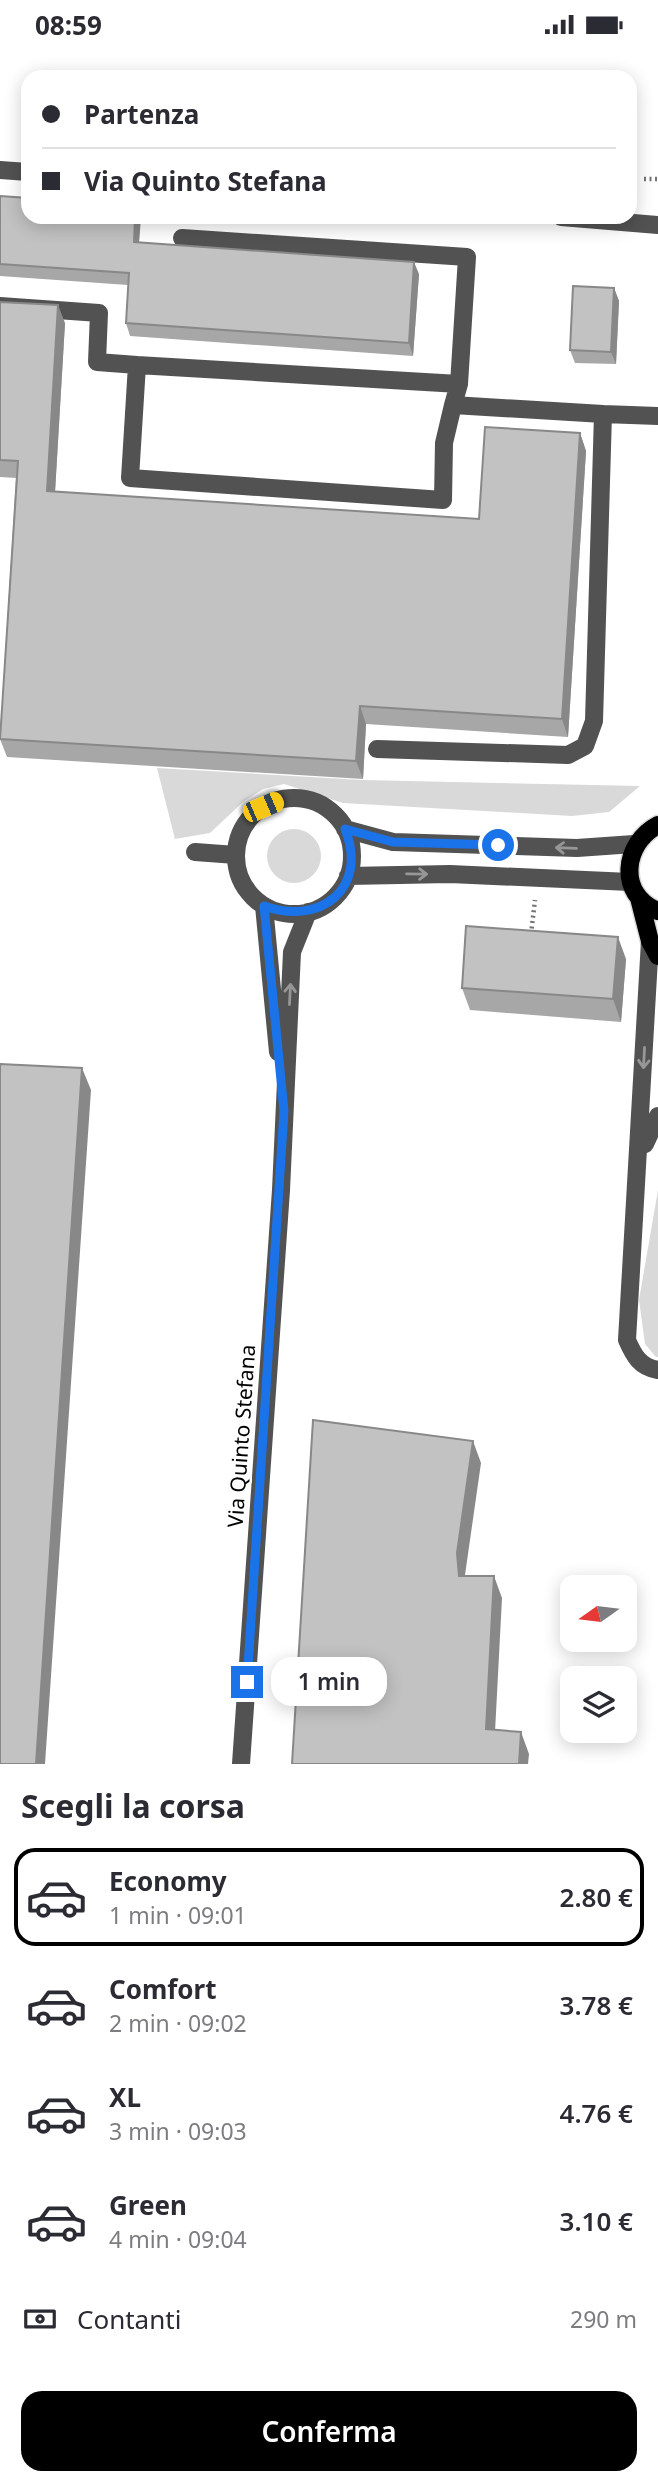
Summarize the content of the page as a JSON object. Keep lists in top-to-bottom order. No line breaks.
{"streets":{"street":["Via Quinto Stefana"]},"north":"left","page":{"status":"08:59","banner":["Partenza","Via Quinto Stefana"],"bubble":"1 min","heading":"Scegli la corsa","list":[{"name":"Economy","note":"1 min · 09:01","value":"2.80 €"},{"name":"Comfort","note":"2 min · 09:02","value":"3.78 €"},{"name":"XL","note":"3 min · 09:03","value":"4.76 €"},{"name":"Green","note":"4 min · 09:04","value":"3.10 €"}],"pay":["Contanti","290 m"],"buttons":"Conferma"}}
